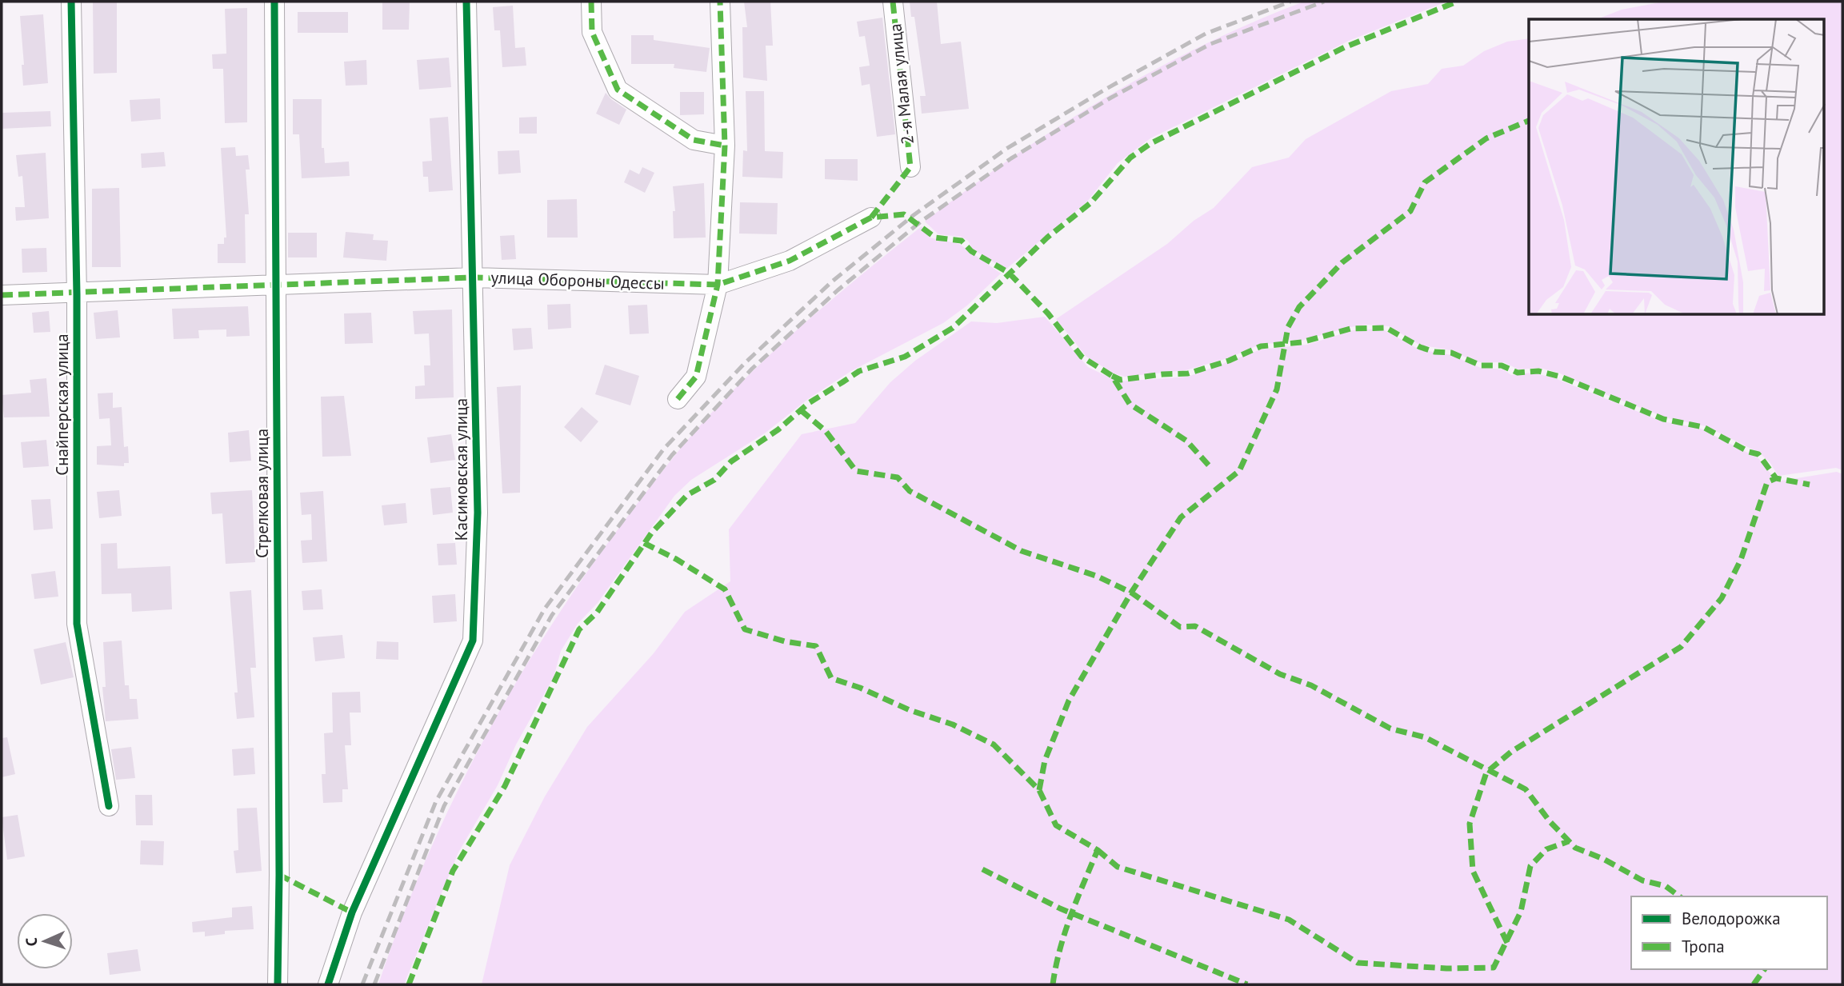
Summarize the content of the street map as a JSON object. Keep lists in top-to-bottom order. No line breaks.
{"streets":{"street":["2-я Малая улица","улица Обороны Одессы","Снайперская улица","Касимовская улица","Стрелковая улица"]},"crossings":[["улица Обороны Одессы","Снайперская улица"],["улица Обороны Одессы","Касимовская улица"],["улица Обороны Одессы","Стрелковая улица"]],"legend":["Велодорожка","Тропа"],"north":"left"}
